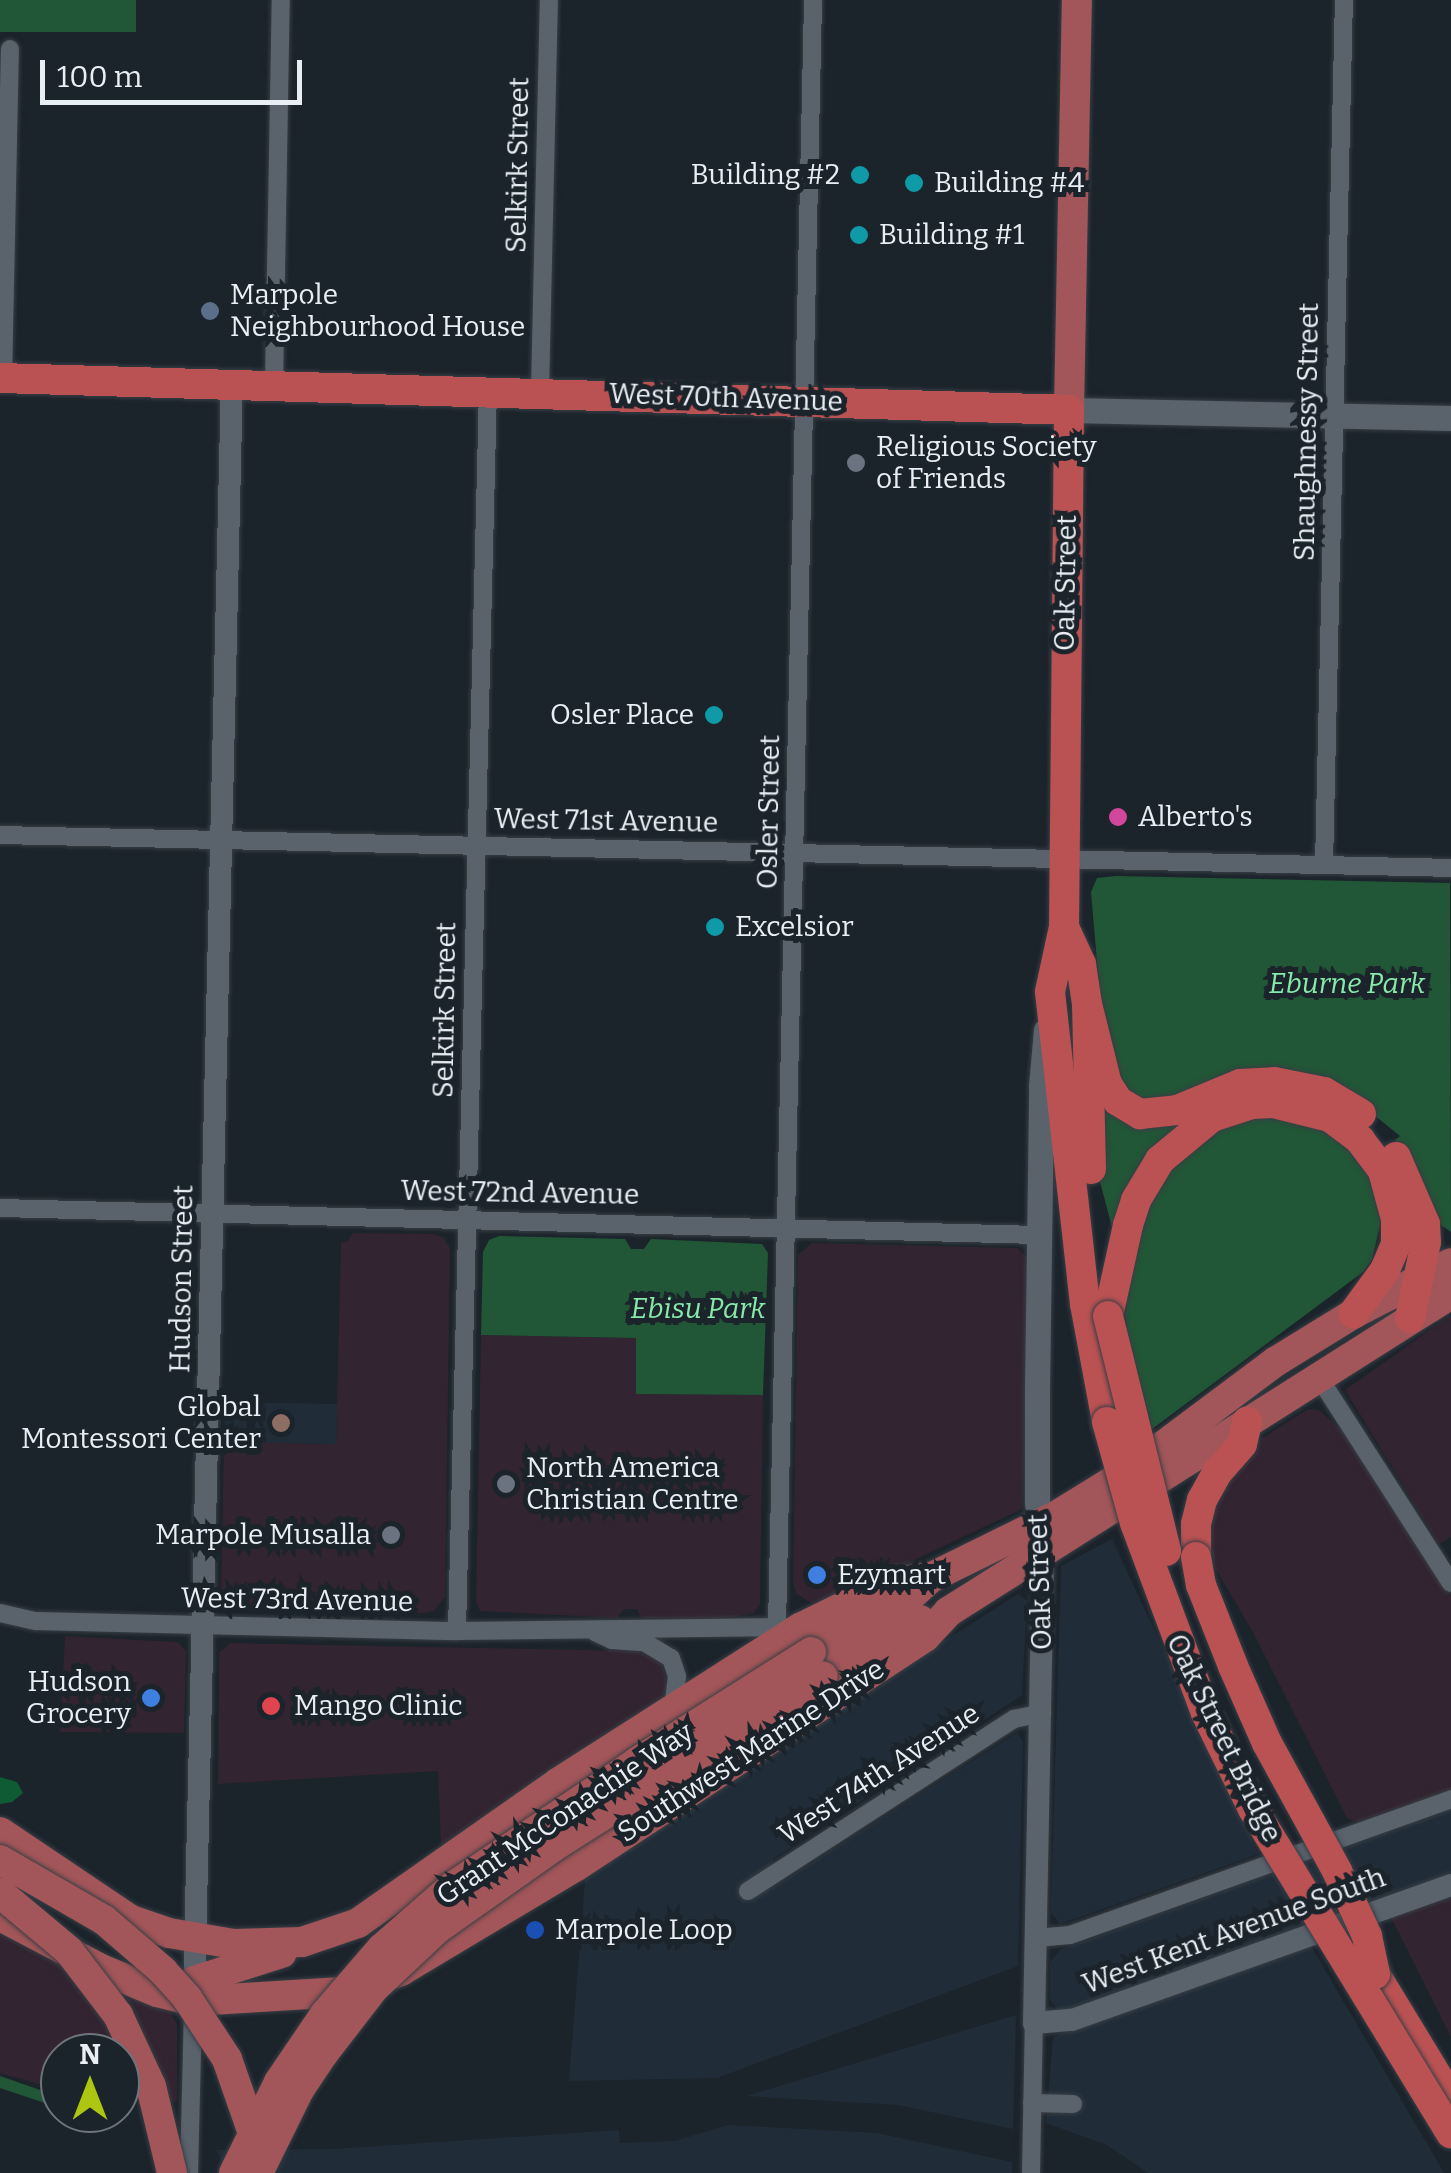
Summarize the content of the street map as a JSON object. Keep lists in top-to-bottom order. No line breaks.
{"streets":{"highway":["West 70th Avenue","Oak Street","Oak Street Bridge"],"main road":["Southwest Marine Drive","Grant McConachie Way"],"street":["Selkirk Street","Shaughnessy Street","Osler Street","West 71st Avenue","West 72nd Avenue","Hudson Street","West 73rd Avenue","West 74th Avenue","West Kent Avenue South"]},"crossings":[["Selkirk Street","West 70th Avenue"],["Selkirk Street","West 71st Avenue"],["Selkirk Street","West 72nd Avenue"],["Selkirk Street","West 73rd Avenue"],["West 70th Avenue","Shaughnessy Street"],["West 70th Avenue","Oak Street"],["West 70th Avenue","Osler Street"],["West 70th Avenue","Hudson Street"],["Shaughnessy Street","West 71st Avenue"],["Oak Street","West 71st Avenue"],["Oak Street","West 72nd Avenue"],["Oak Street","Oak Street Bridge"],["Oak Street","Southwest Marine Drive"],["Oak Street","West 74th Avenue"],["Oak Street","West Kent Avenue South"],["Osler Street","West 71st Avenue"],["Osler Street","West 72nd Avenue"],["Osler Street","West 73rd Avenue"],["Osler Street","Grant McConachie Way"],["West 71st Avenue","Hudson Street"],["West 72nd Avenue","Hudson Street"],["Hudson Street","West 73rd Avenue"],["Hudson Street","Southwest Marine Drive"],["West 73rd Avenue","Grant McConachie Way"],["Southwest Marine Drive","Grant McConachie Way"]],"parks":["Eburne Park","Ebisu Park"],"places":["Building #2","Building #4","Building #1","Marpole Neighbourhood House","Religious Society of Friends","Osler Place","Alberto's","Excelsior","Global Montessori Center","North America Christian Centre","Marpole Musalla","Ezymart","Hudson Grocery","Mango Clinic","Marpole Loop"],"scale_bar":"100 m","north":"top"}
